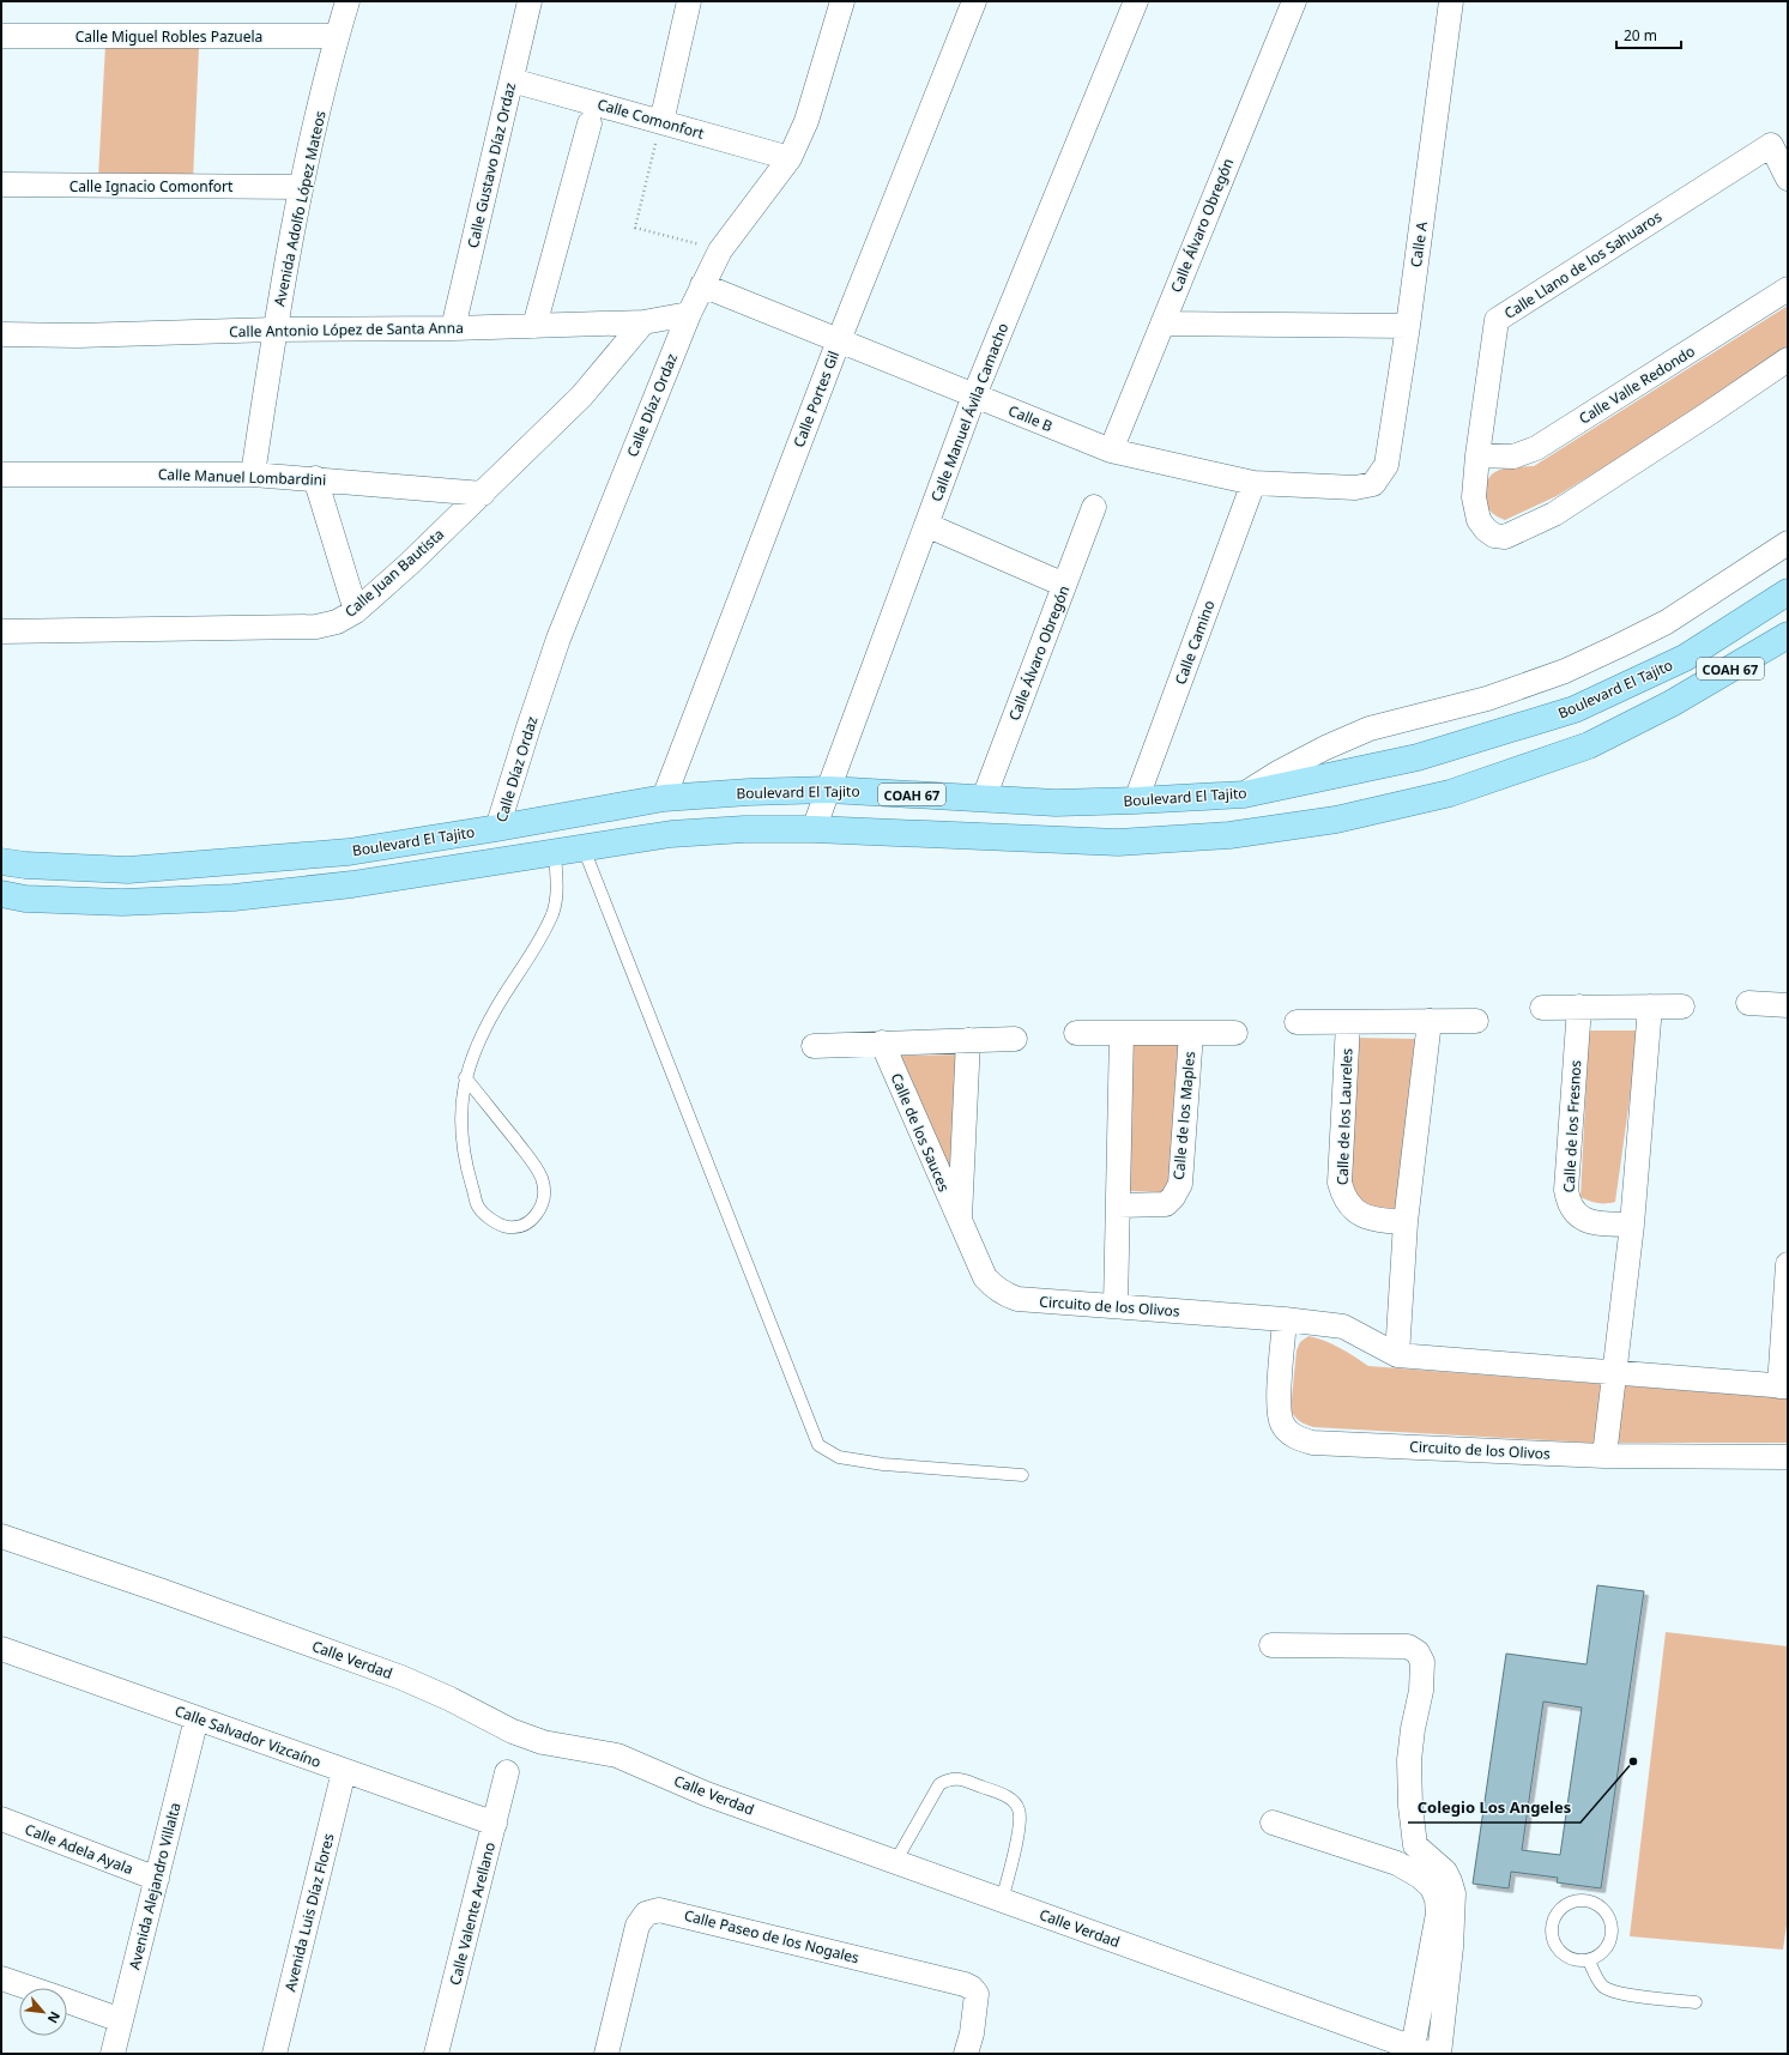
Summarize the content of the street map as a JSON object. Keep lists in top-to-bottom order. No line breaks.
{"streets":{"main road":["COAH 67","Boulevard El Tajito"],"street":["Calle Miguel Robles Pazuela","Calle Comonfort","Calle Gustavo Díaz Ordaz","Calle Ignacio Comonfort","Avenida Adolfo López Mateos","Calle Álvaro Obregón","Calle A","Calle Llano de los Sahuaros","Calle Antonio López de Santa Anna","Calle Valle Redondo","Calle Portes Gil","Calle Díaz Ordaz","Calle Manuel Ávila Camacho","Calle B","Calle Manuel Lombardini","Calle Juan Bautista","Calle Camino","Calle de los Maples","Calle de los Laureles","Calle de los Fresnos","Calle de los Sauces","Circuito de los Olivos","Calle Verdad","Calle Salvador Vizcaíno","Calle Adela Ayala","Avenida Alejandro Villalta","Avenida Luis Díaz Flores","Calle Valente Arellano","Calle Paseo de los Nogales"]},"crossings":[["Calle Miguel Robles Pazuela","Avenida Adolfo López Mateos"],["Calle Comonfort","Calle Gustavo Díaz Ordaz"],["Calle Comonfort","Calle Díaz Ordaz"],["Calle Gustavo Díaz Ordaz","Calle Antonio López de Santa Anna"],["Calle Ignacio Comonfort","Avenida Adolfo López Mateos"],["Avenida Adolfo López Mateos","Calle Antonio López de Santa Anna"],["Avenida Adolfo López Mateos","Calle Manuel Lombardini"],["Calle Álvaro Obregón","Calle B"],["Calle Álvaro Obregón","Boulevard El Tajito"],["Calle A","Calle B"],["Calle Llano de los Sahuaros","Calle Valle Redondo"],["Calle Antonio López de Santa Anna","Calle Díaz Ordaz"],["Calle Antonio López de Santa Anna","Calle Juan Bautista"],["Calle Portes Gil","Calle B"],["Calle Portes Gil","Boulevard El Tajito"],["Calle Díaz Ordaz","Calle B"],["Calle Díaz Ordaz","Boulevard El Tajito"],["Calle Manuel Ávila Camacho","Calle B"],["Calle Manuel Ávila Camacho","COAH 67"],["Calle Manuel Ávila Camacho","Boulevard El Tajito"],["Calle B","Calle Camino"],["Calle Manuel Lombardini","Calle Juan Bautista"],["Calle Camino","Boulevard El Tajito"],["Calle de los Sauces","Circuito de los Olivos"],["Calle Salvador Vizcaíno","Avenida Alejandro Villalta"],["Calle Salvador Vizcaíno","Avenida Luis Díaz Flores"],["Calle Salvador Vizcaíno","Calle Valente Arellano"],["Calle Adela Ayala","Avenida Alejandro Villalta"]],"places":["Colegio Los Angeles"],"scale_bar":"20 m","north":"bottom right"}
